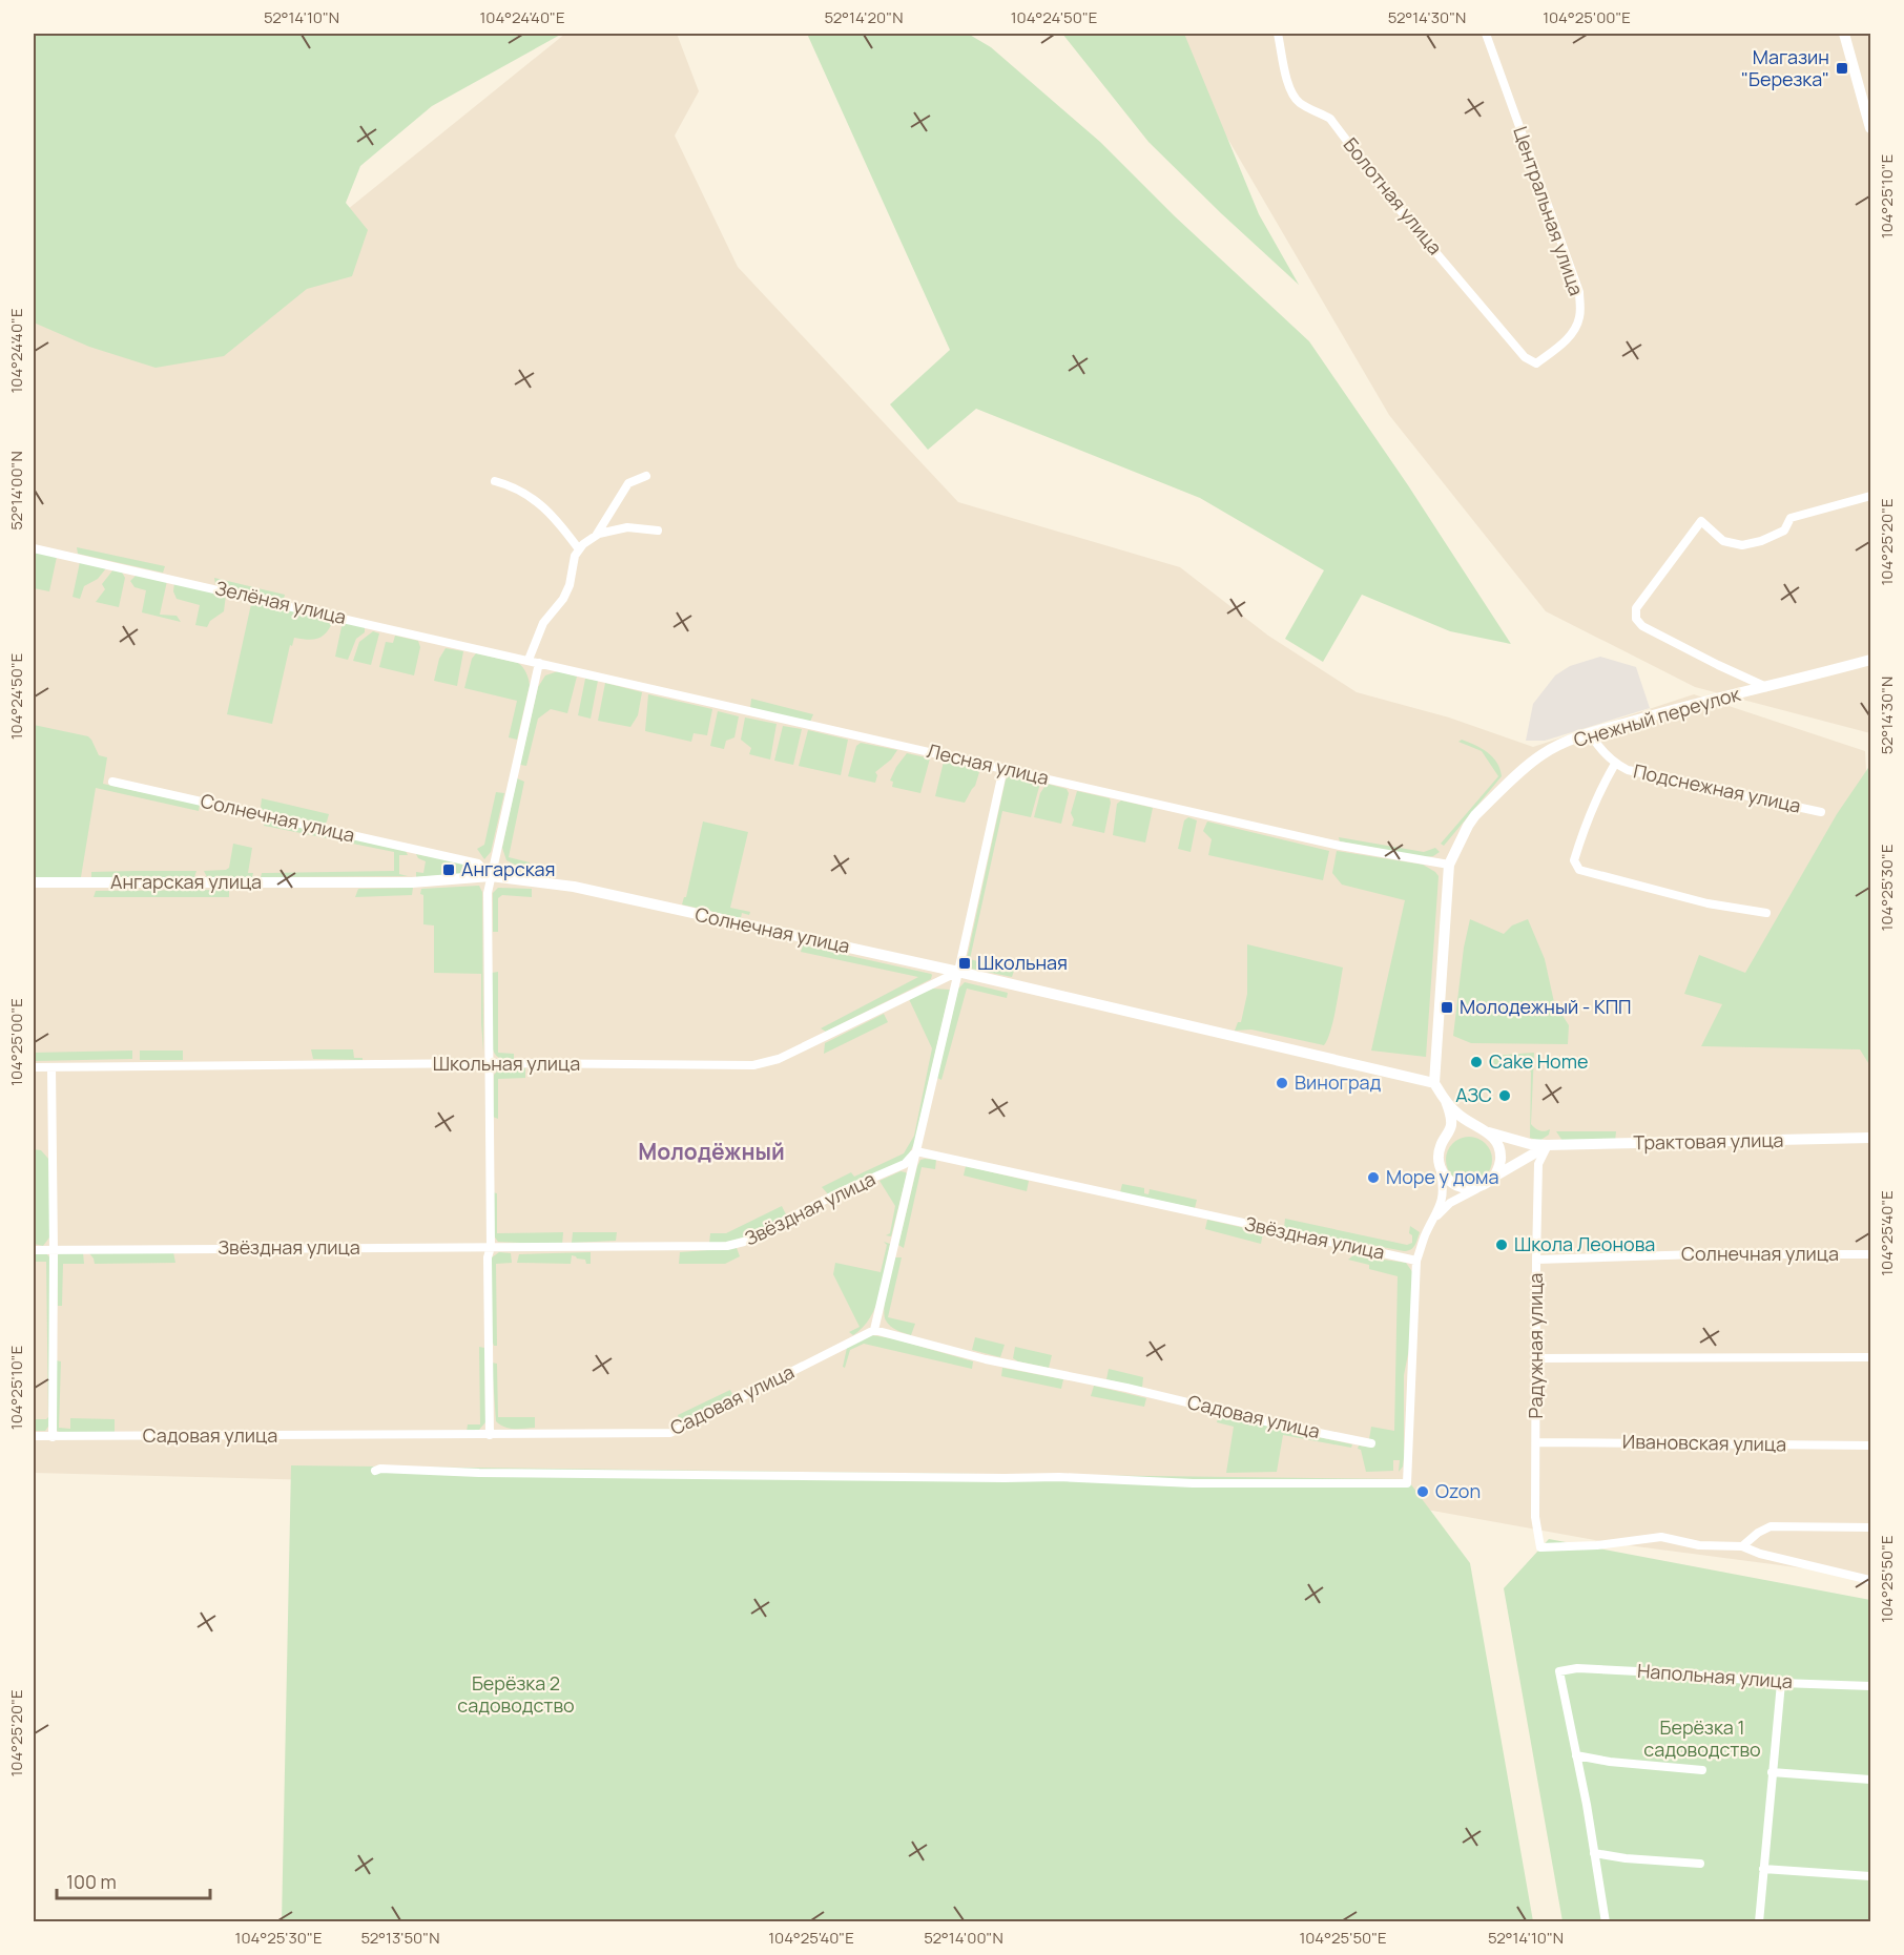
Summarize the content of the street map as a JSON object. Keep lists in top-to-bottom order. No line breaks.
{"streets":{"street":["Болотная улица","Центральная улица","Зелёная улица","Снежный переулок","Лесная улица","Подснежная улица","Солнечная улица","Ангарская улица","Школьная улица","Трактовая улица","Звёздная улица","Радужная улица","Садовая улица","Ивановская улица","Напольная улица"]},"crossings":[["Болотная улица","Центральная улица"],["Зелёная улица","Лесная улица"],["Снежный переулок","Лесная улица"],["Снежный переулок","Подснежная улица"],["Снежный переулок","Солнечная улица"],["Солнечная улица","Ангарская улица"],["Солнечная улица","Школьная улица"],["Солнечная улица","Радужная улица"],["Трактовая улица","Радужная улица"],["Радужная улица","Ивановская улица"]],"districts":["Молодёжный"],"parks":["Берёзка 2 садоводство","Берёзка 1 садоводство"],"places":{"transit":["Магазин \"Березка\"","Ангарская","Школьная","Молодежный - КПП"],"other":["Cake Home","Виноград","АЗС","Море у дома","Школа Леонова","Ozon"]},"scale_bar":"100 m","coordinates":["52°14'10\"N","104°24'40\"E","52°14'20\"N","104°24'50\"E","52°14'30\"N","104°25'00\"E","104°25'10\"E","52°14'00\"N","104°25'20\"E","104°25'30\"E","104°25'40\"E","104°25'50\"E","52°13'50\"N"]}
